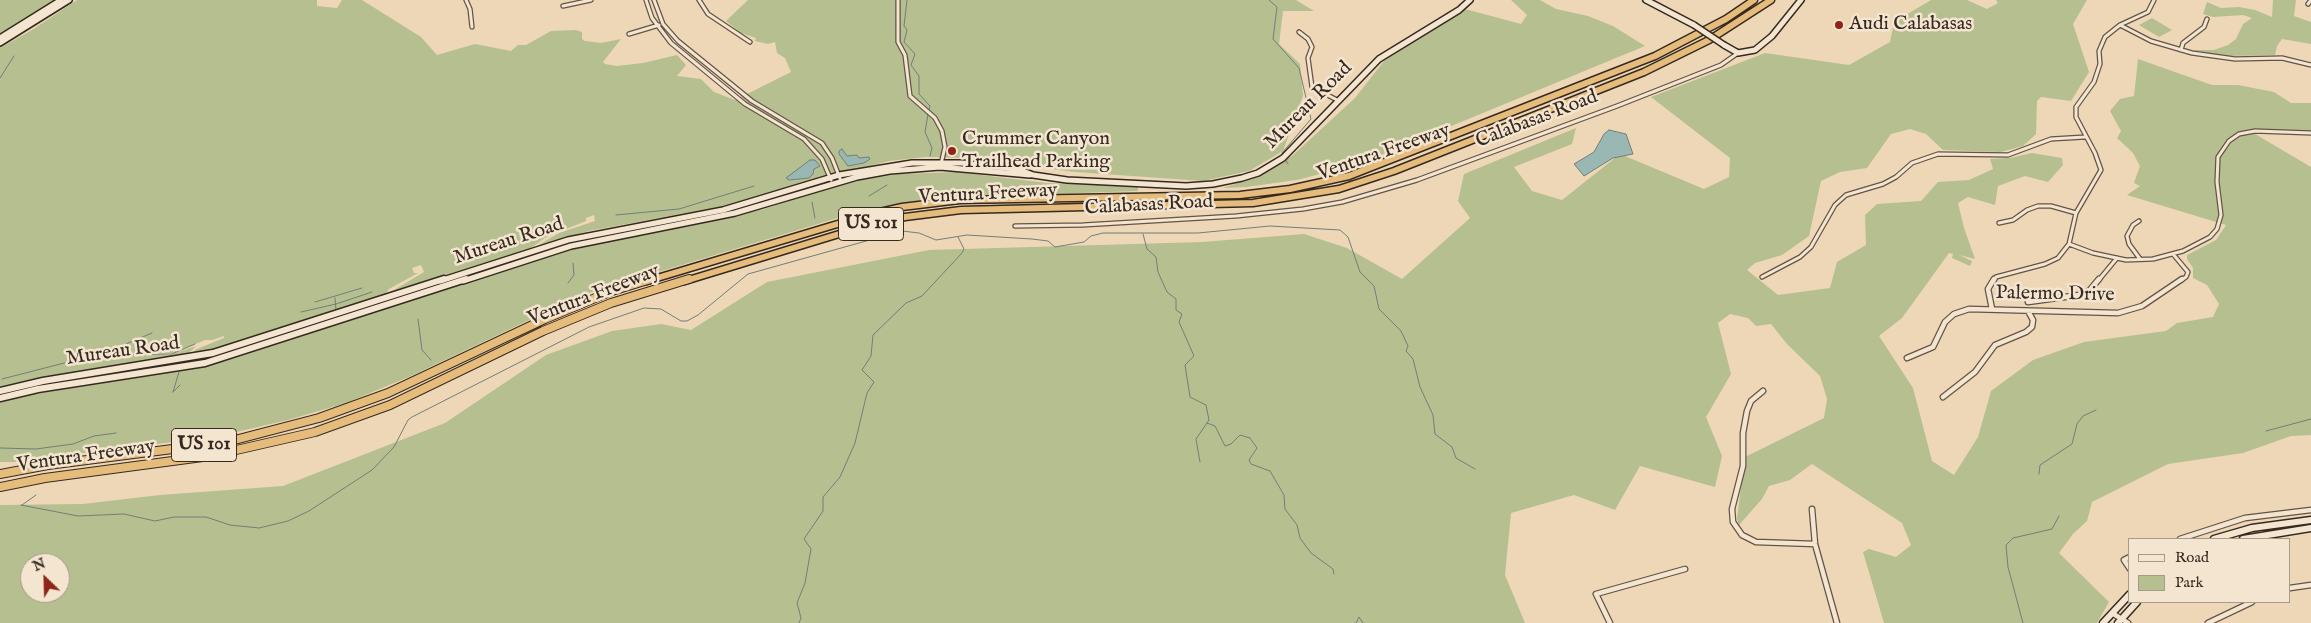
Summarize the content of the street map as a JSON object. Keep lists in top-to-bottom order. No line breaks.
{"streets":{"highway":["Ventura Freeway","US 101"],"main road":["Mureau Road","Calabasas Road"],"street":["Palermo Drive"]},"places":["Audi Calabasas","Crummer Canyon Trailhead Parking"],"legend":["Road","Park"],"north":"top left"}
